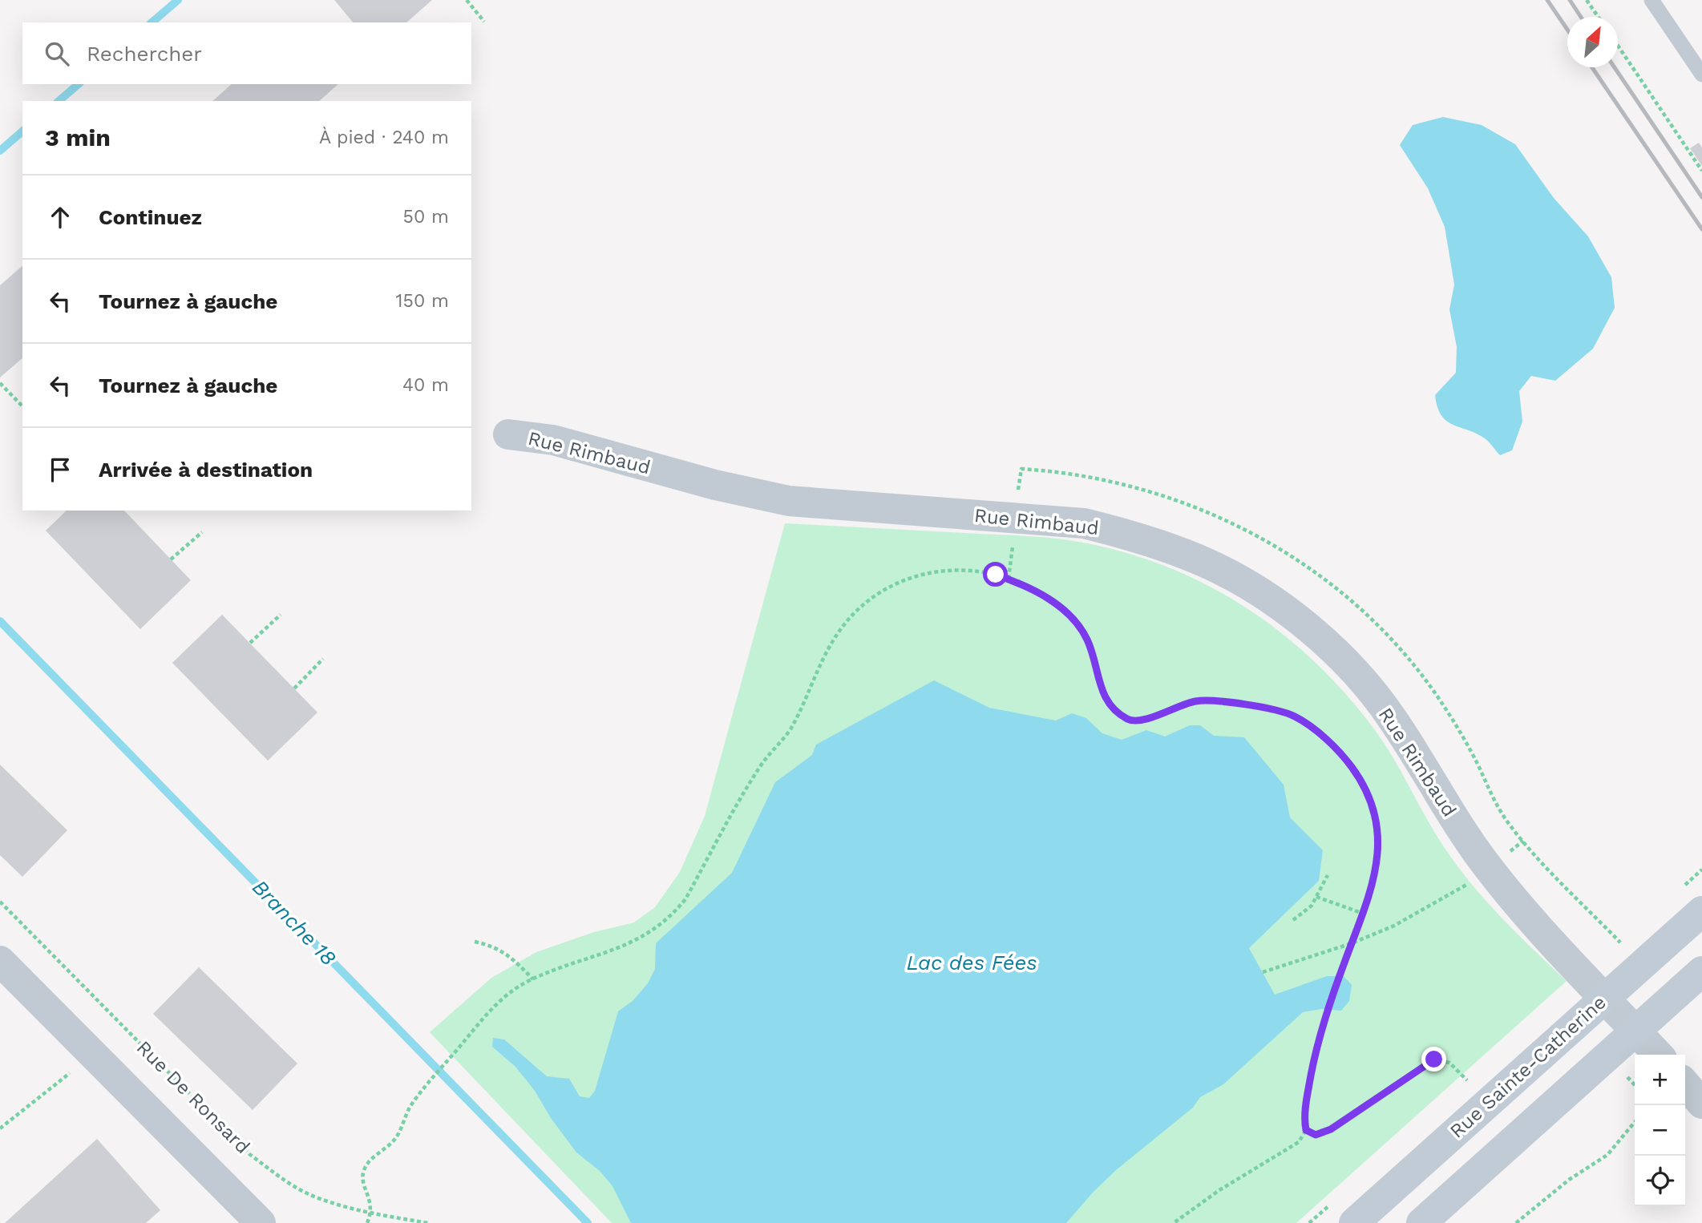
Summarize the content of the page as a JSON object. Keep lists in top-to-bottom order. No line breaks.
{"streets":{"street":["Rue Rimbaud","Rue Sainte-Catherine","Rue De Ronsard"]},"crossings":[["Rue Rimbaud","Rue Sainte-Catherine"]],"water":["Branche 18","Lac des Fées"],"north":"top right","page":{"search":"Rechercher","heading":["3 min","À pied · 240 m"],"list":[["Continuez","50 m"],["Tournez à gauche","150 m"],["Tournez à gauche","40 m"],"Arrivée à destination"],"map_buttons":["+","−"]}}
